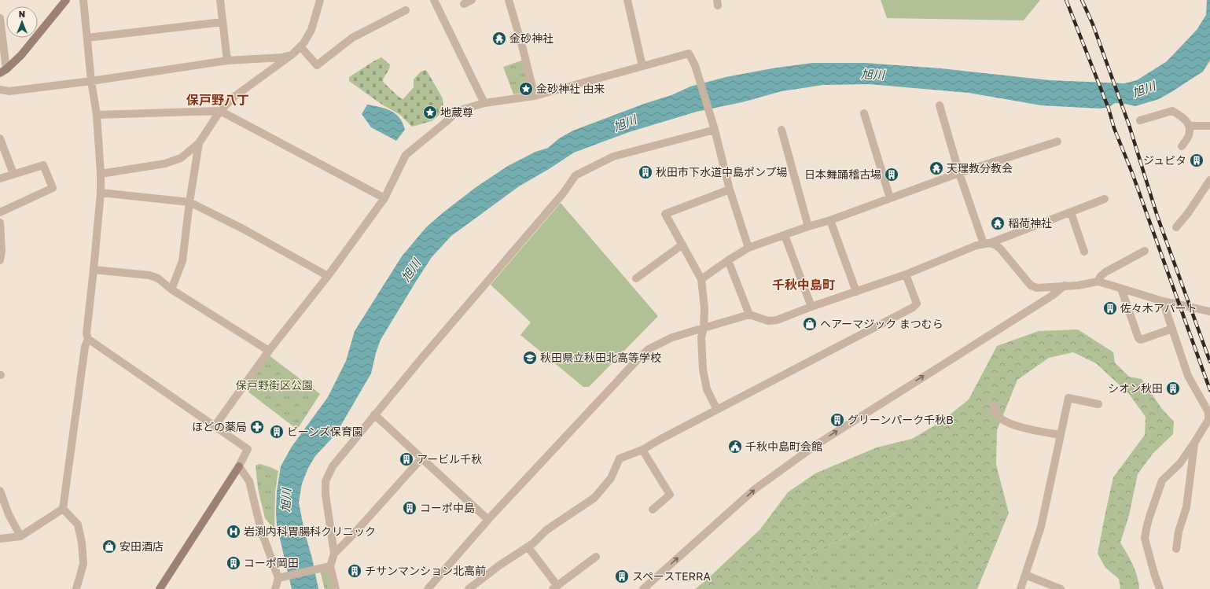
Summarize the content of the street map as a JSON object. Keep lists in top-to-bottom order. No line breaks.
{"districts":["保戸野八丁","千秋中島町"],"water":["旭川"],"parks":["保戸野街区公園"],"places":{"temple":["金砂神社","天理教分教会","稲荷神社"],"place":["金砂神社 由来","地蔵尊"],"building":["ジュピタ","秋田市下水道中島ポンプ場","日本舞踊稽古場","佐々木アパート","シオン秋田","グリーンパーク千秋B","ビーンズ保育園","アービル千秋","コーポ中島","コーポ岡田","チサンマンション北高前","スペースTERRA"],"shop":["ヘアーマジック まつむら","安田酒店"],"school or university":["秋田県立秋田北高等学校"],"pharmacy":["ほどの薬局"],"public building":["千秋中島町会館"],"hospital":["岩渕内科胃腸科クリニック"]},"north":"top"}
